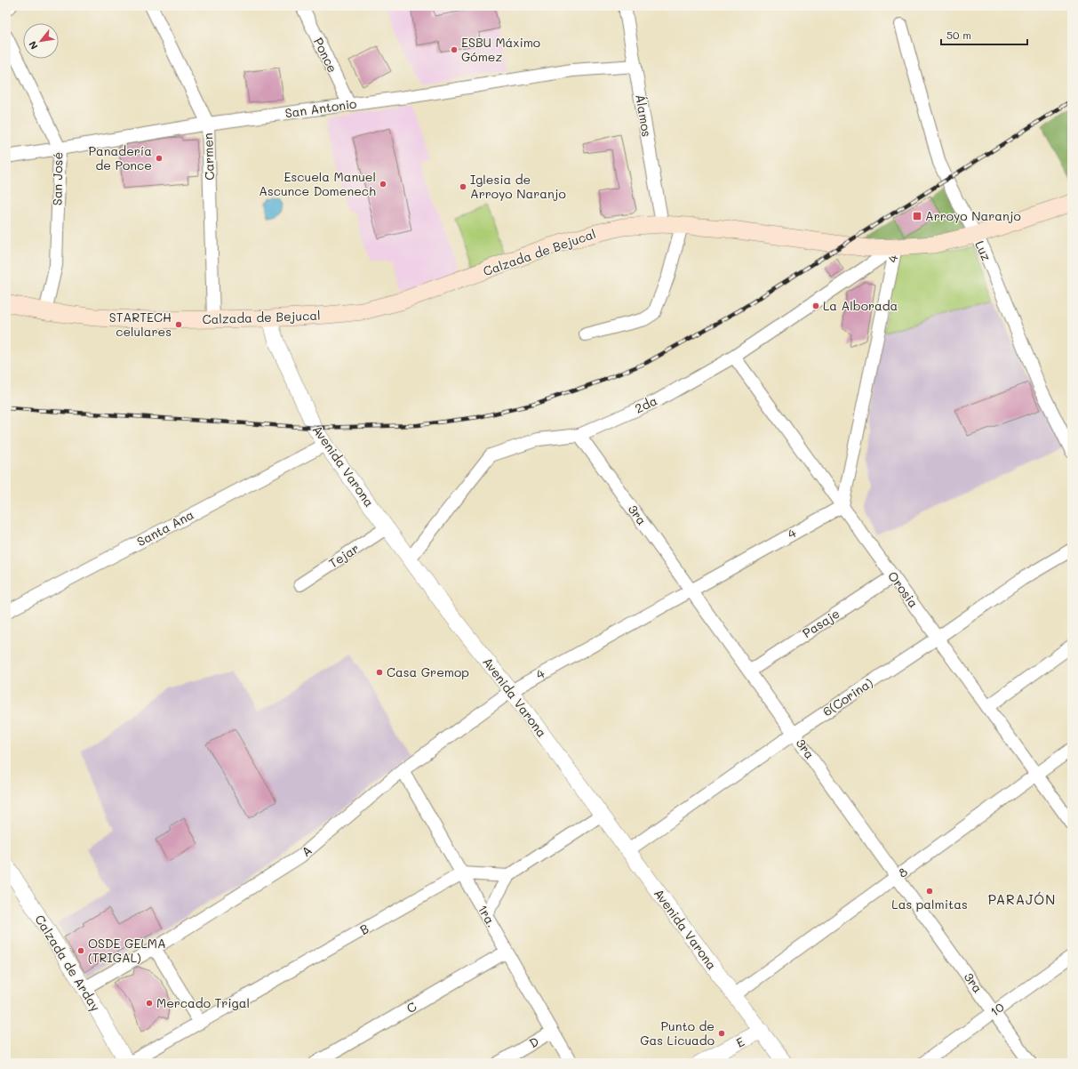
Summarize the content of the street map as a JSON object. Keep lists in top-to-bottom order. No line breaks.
{"streets":{"main road":["Calzada de Bejucal"],"street":["Ponce","San Antonio","Álamos","Carmen","San José","Luz","4","2da","Avenida Varona","3ra","Santa Ana","Tejar","Orosia","Pasaje","6(Corina)","A","8","1ra.","B","Calzada de Arday","C","10","D","E"]},"crossings":[["Ponce","San Antonio"],["San Antonio","Álamos"],["San Antonio","Carmen"],["San Antonio","San José"],["Álamos","Calzada de Bejucal"],["Carmen","Calzada de Bejucal"],["San José","Calzada de Bejucal"],["Luz","Calzada de Bejucal"],["Calzada de Bejucal","4"],["Calzada de Bejucal","2da"],["Calzada de Bejucal","Avenida Varona"],["4","2da"],["4","Avenida Varona"],["4","3ra"],["4","Orosia"],["4","A"],["2da","Avenida Varona"],["2da","3ra"],["2da","Orosia"],["Avenida Varona","Santa Ana"],["Avenida Varona","Tejar"],["Avenida Varona","6(Corina)"],["Avenida Varona","A"],["Avenida Varona","8"],["Avenida Varona","E"],["3ra","Pasaje"],["3ra","6(Corina)"],["3ra","8"],["3ra","10"],["Orosia","Pasaje"],["Orosia","6(Corina)"],["Orosia","8"],["A","1ra."],["A","Calzada de Arday"],["1ra.","B"],["1ra.","C"],["1ra.","D"],["B","Calzada de Arday"]],"districts":["PARAJÓN"],"places":{"other":["ESBU Máximo Gómez","Panadería de Ponce","Escuela Manuel Ascunce Domenech","Iglesia de Arroyo Naranjo","La Alborada","STARTECH celulares","Casa Gremop","Las palmitas","OSDE GELMA (TRIGAL)","Mercado Trigal","Punto de Gas Licuado"],"transit":["Arroyo Naranjo"]},"scale_bar":"50 m","north":"bottom left"}
